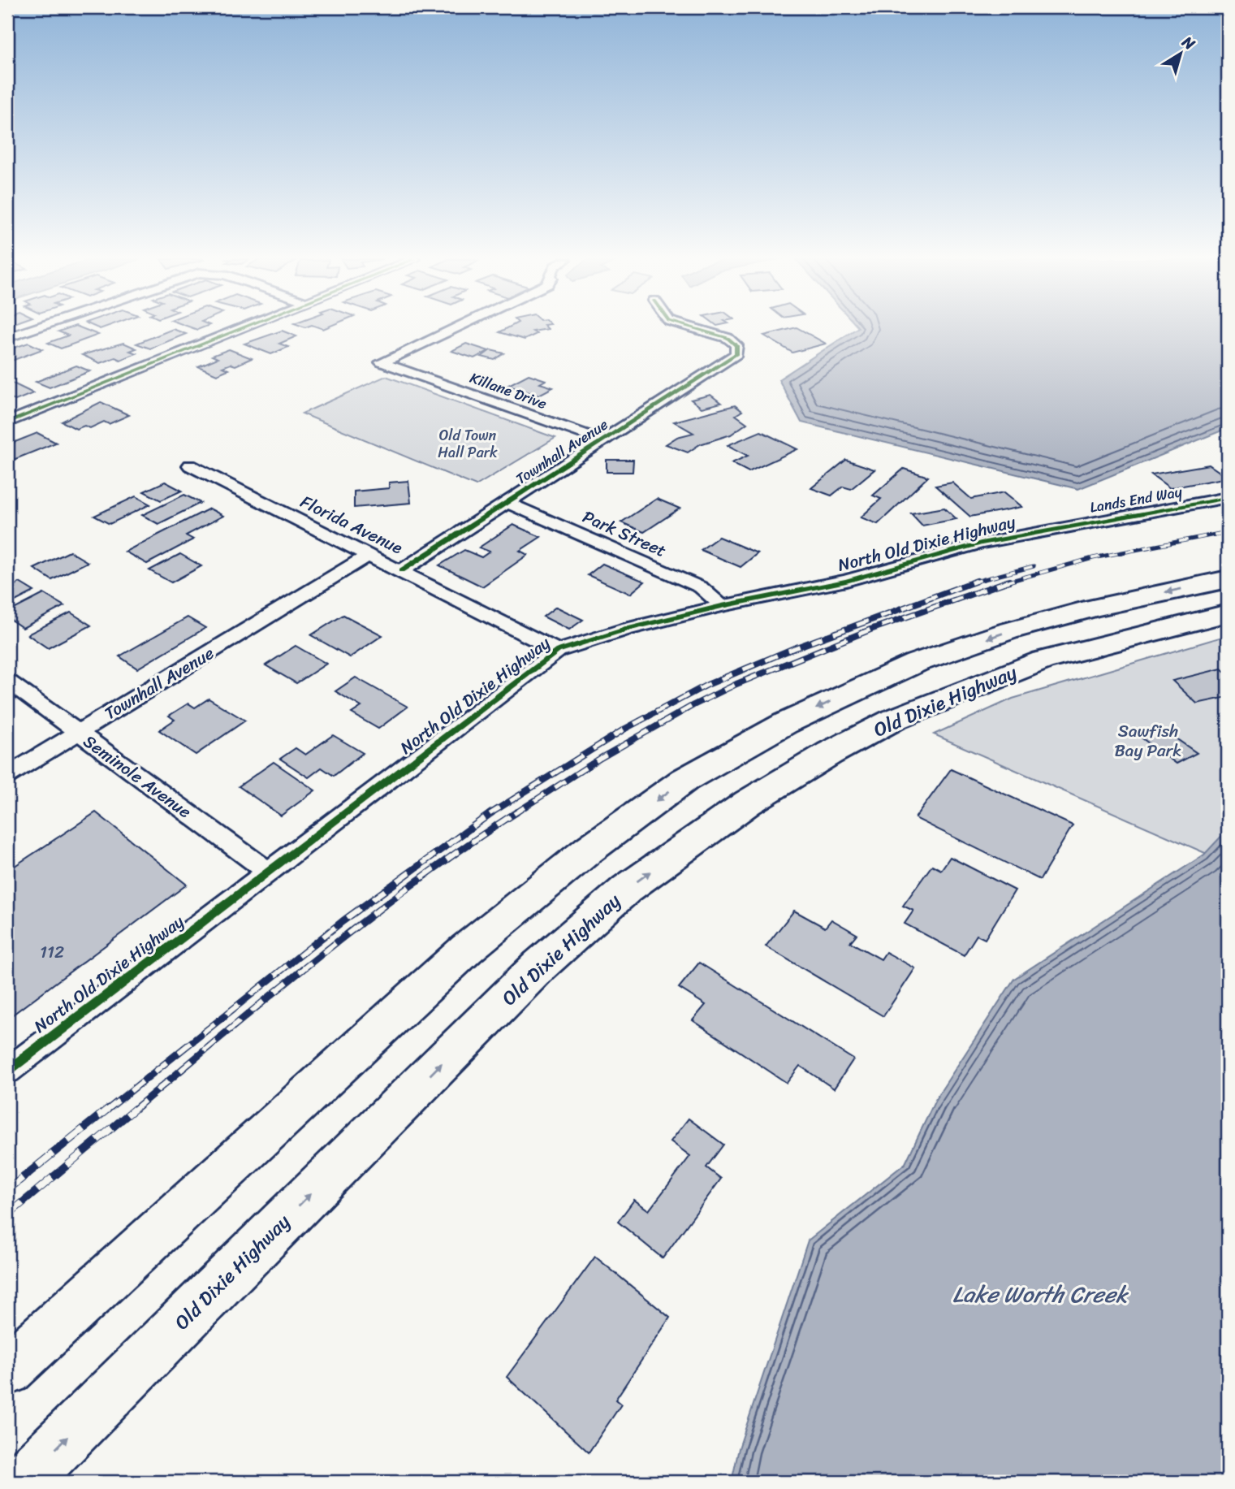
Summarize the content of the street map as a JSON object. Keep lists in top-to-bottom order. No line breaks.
{"streets":{"main road":["Old Dixie Highway"],"street":["Killane Drive","Townhall Avenue","Lands End Way","Florida Avenue","Park Street","North Old Dixie Highway","Seminole Avenue"]},"crossings":[["Killane Drive","Townhall Avenue"],["Townhall Avenue","Florida Avenue"],["Townhall Avenue","Park Street"],["Townhall Avenue","Seminole Avenue"],["Lands End Way","North Old Dixie Highway"],["Florida Avenue","North Old Dixie Highway"],["Park Street","North Old Dixie Highway"],["North Old Dixie Highway","Seminole Avenue"]],"water":["Lake Worth Creek"],"parks":["Old Town Hall Park","Sawfish Bay Park"],"house_numbers":["112"],"north":"top right"}
